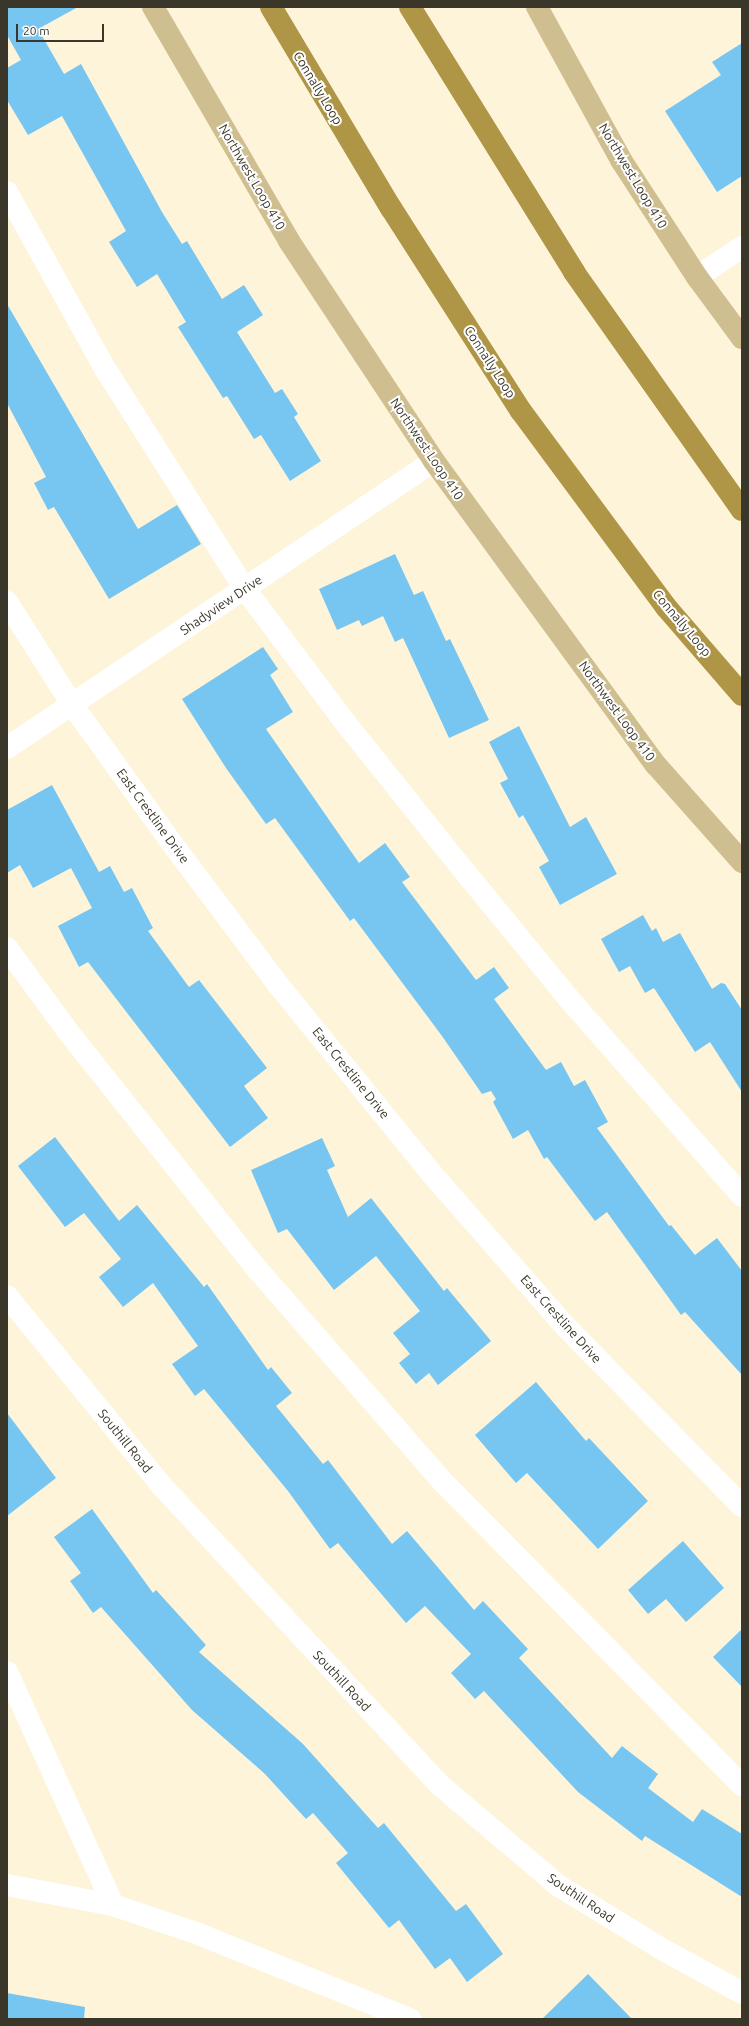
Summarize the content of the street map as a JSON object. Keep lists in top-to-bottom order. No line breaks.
{"streets":{"highway":["Connally Loop"],"main road":["Northwest Loop 410"],"street":["Shadyview Drive","East Crestline Drive","Southill Road"]},"crossings":[["Northwest Loop 410","Shadyview Drive"],["Shadyview Drive","East Crestline Drive"]],"scale_bar":"20 m"}
